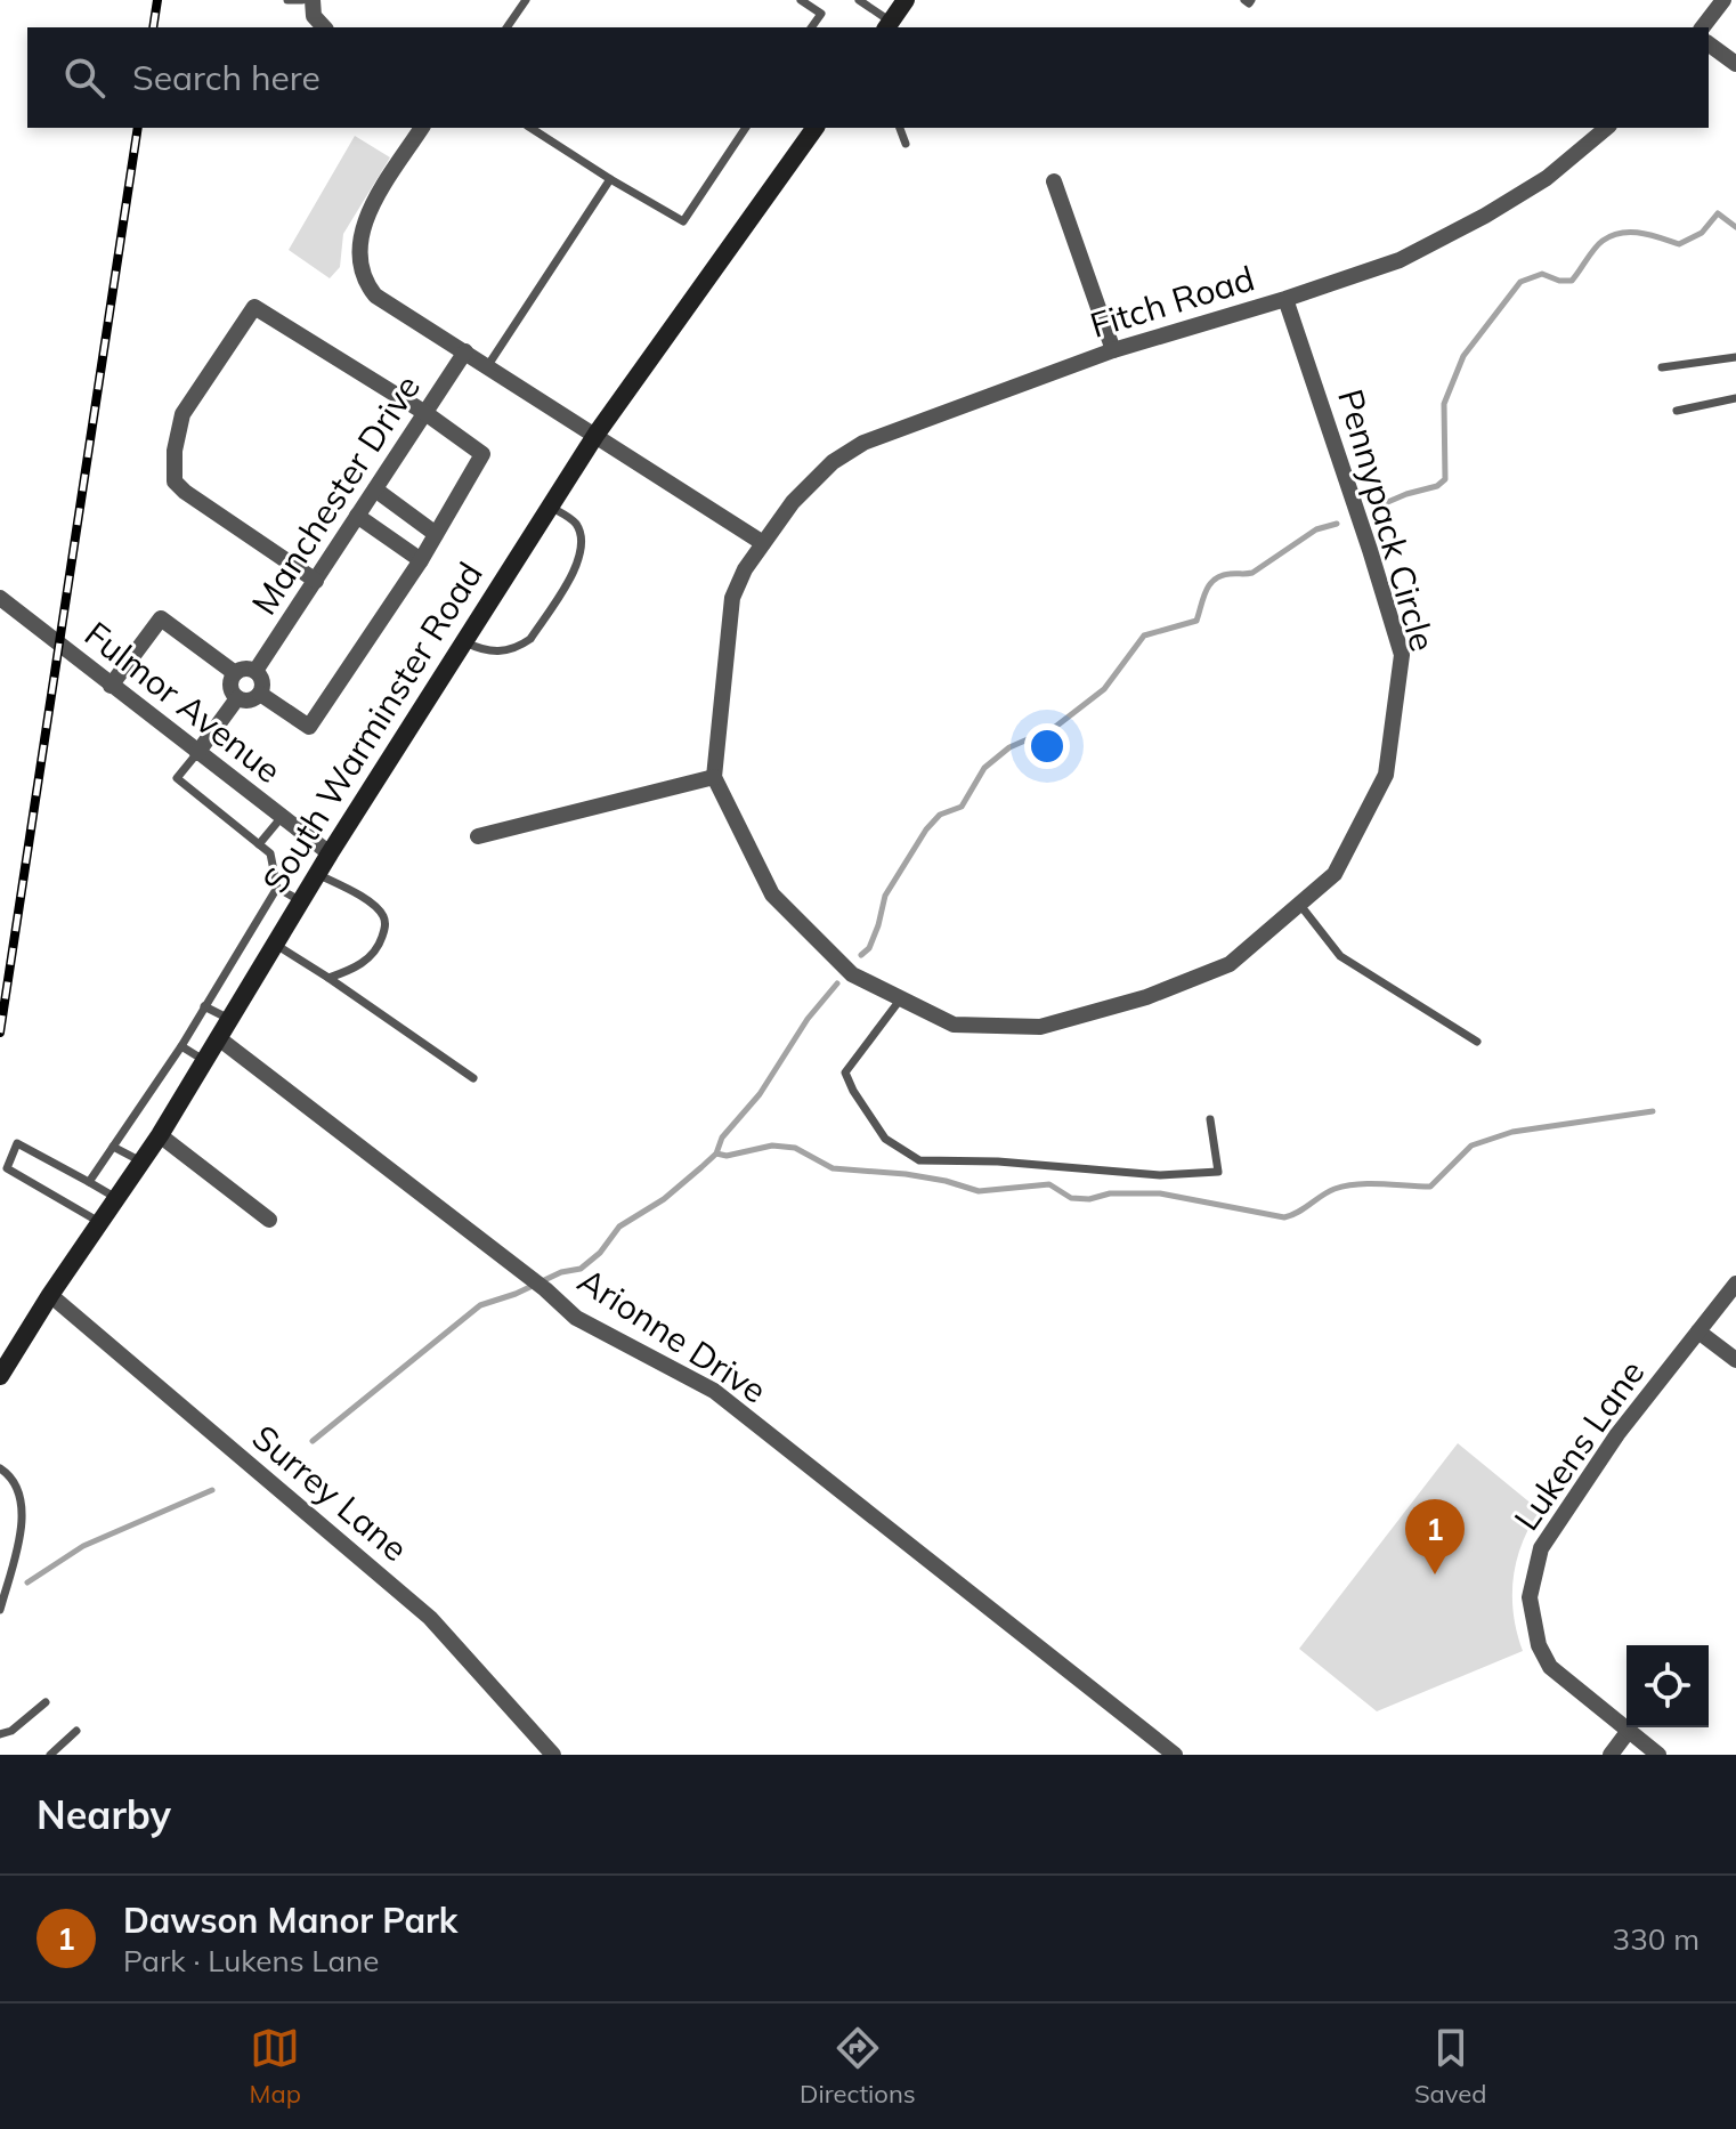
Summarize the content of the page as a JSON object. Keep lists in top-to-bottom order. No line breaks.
{"streets":{"street":["Fitch Road","Manchester Drive","Pennypack Circle","Fulmor Avenue","South Warminster Road","Arionne Drive","Lukens Lane","Surrey Lane"]},"crossings":[["Fitch Road","Pennypack Circle"],["Fulmor Avenue","South Warminster Road"],["South Warminster Road","Arionne Drive"],["South Warminster Road","Surrey Lane"]],"page":{"search":"Search here","pins":"1","heading":"Nearby","list":[{"mark":"1","name":"Dawson Manor Park","note":"Park · Lukens Lane","value":"330 m"}],"nav":["Map","Directions","Saved"]}}
